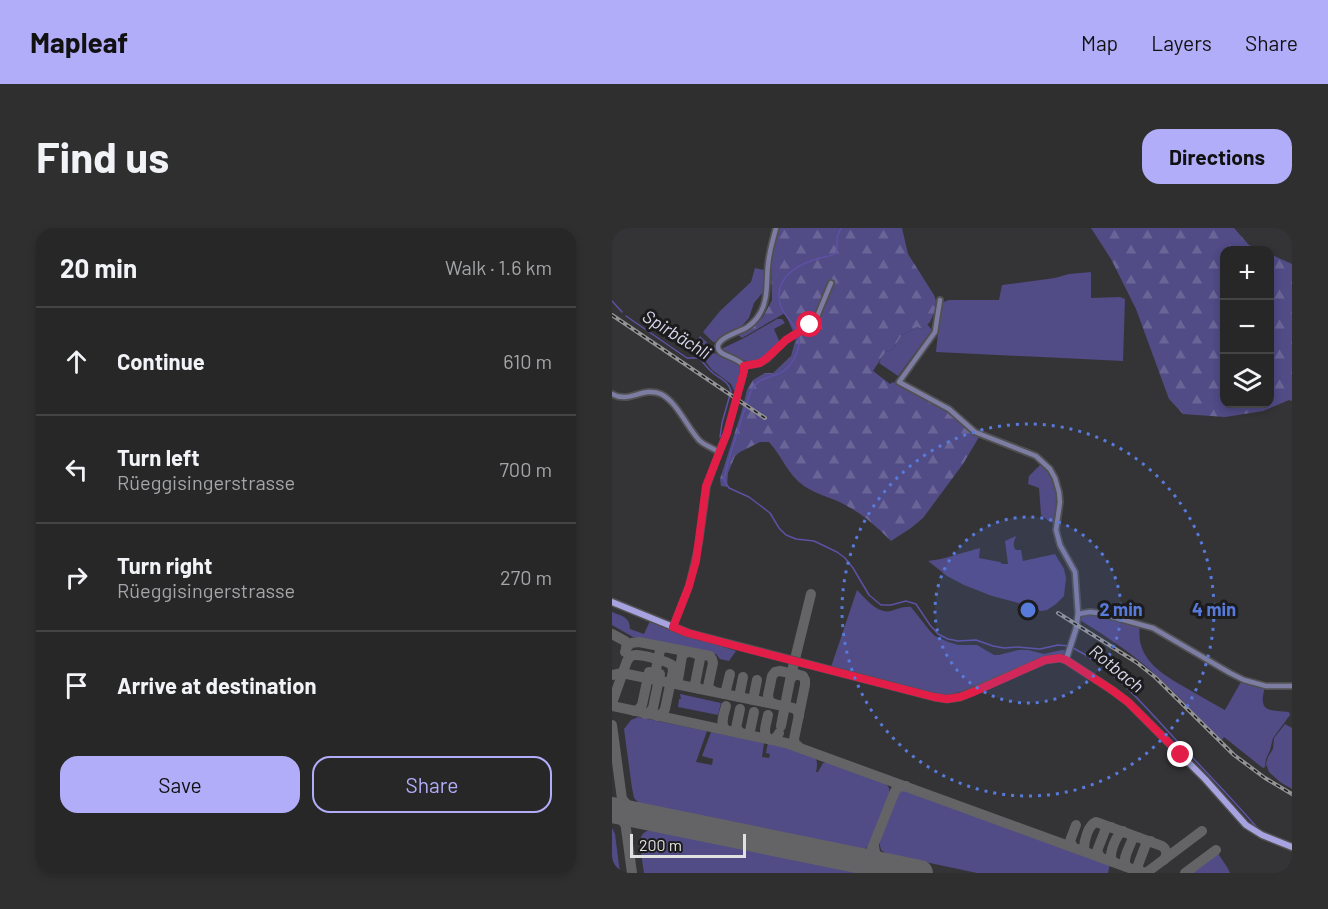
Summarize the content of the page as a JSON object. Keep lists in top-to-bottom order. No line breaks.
{"water":["Spirbächli","Rotbach"],"scale_bar":"200 m","page":{"header":"Mapleaf","nav":["Map","Layers","Share"],"buttons":["Directions",["Save","Share"]],"title":"Find us","heading":["20 min","Walk · 1.6 km"],"map_buttons":["+","−"],"list":[["Continue","610 m"],["Turn left","Rüeggisingerstrasse","700 m"],["Turn right","Rüeggisingerstrasse","270 m"],"Arrive at destination"],"scale":"200 m"},"rings":["2 min","4 min"]}
